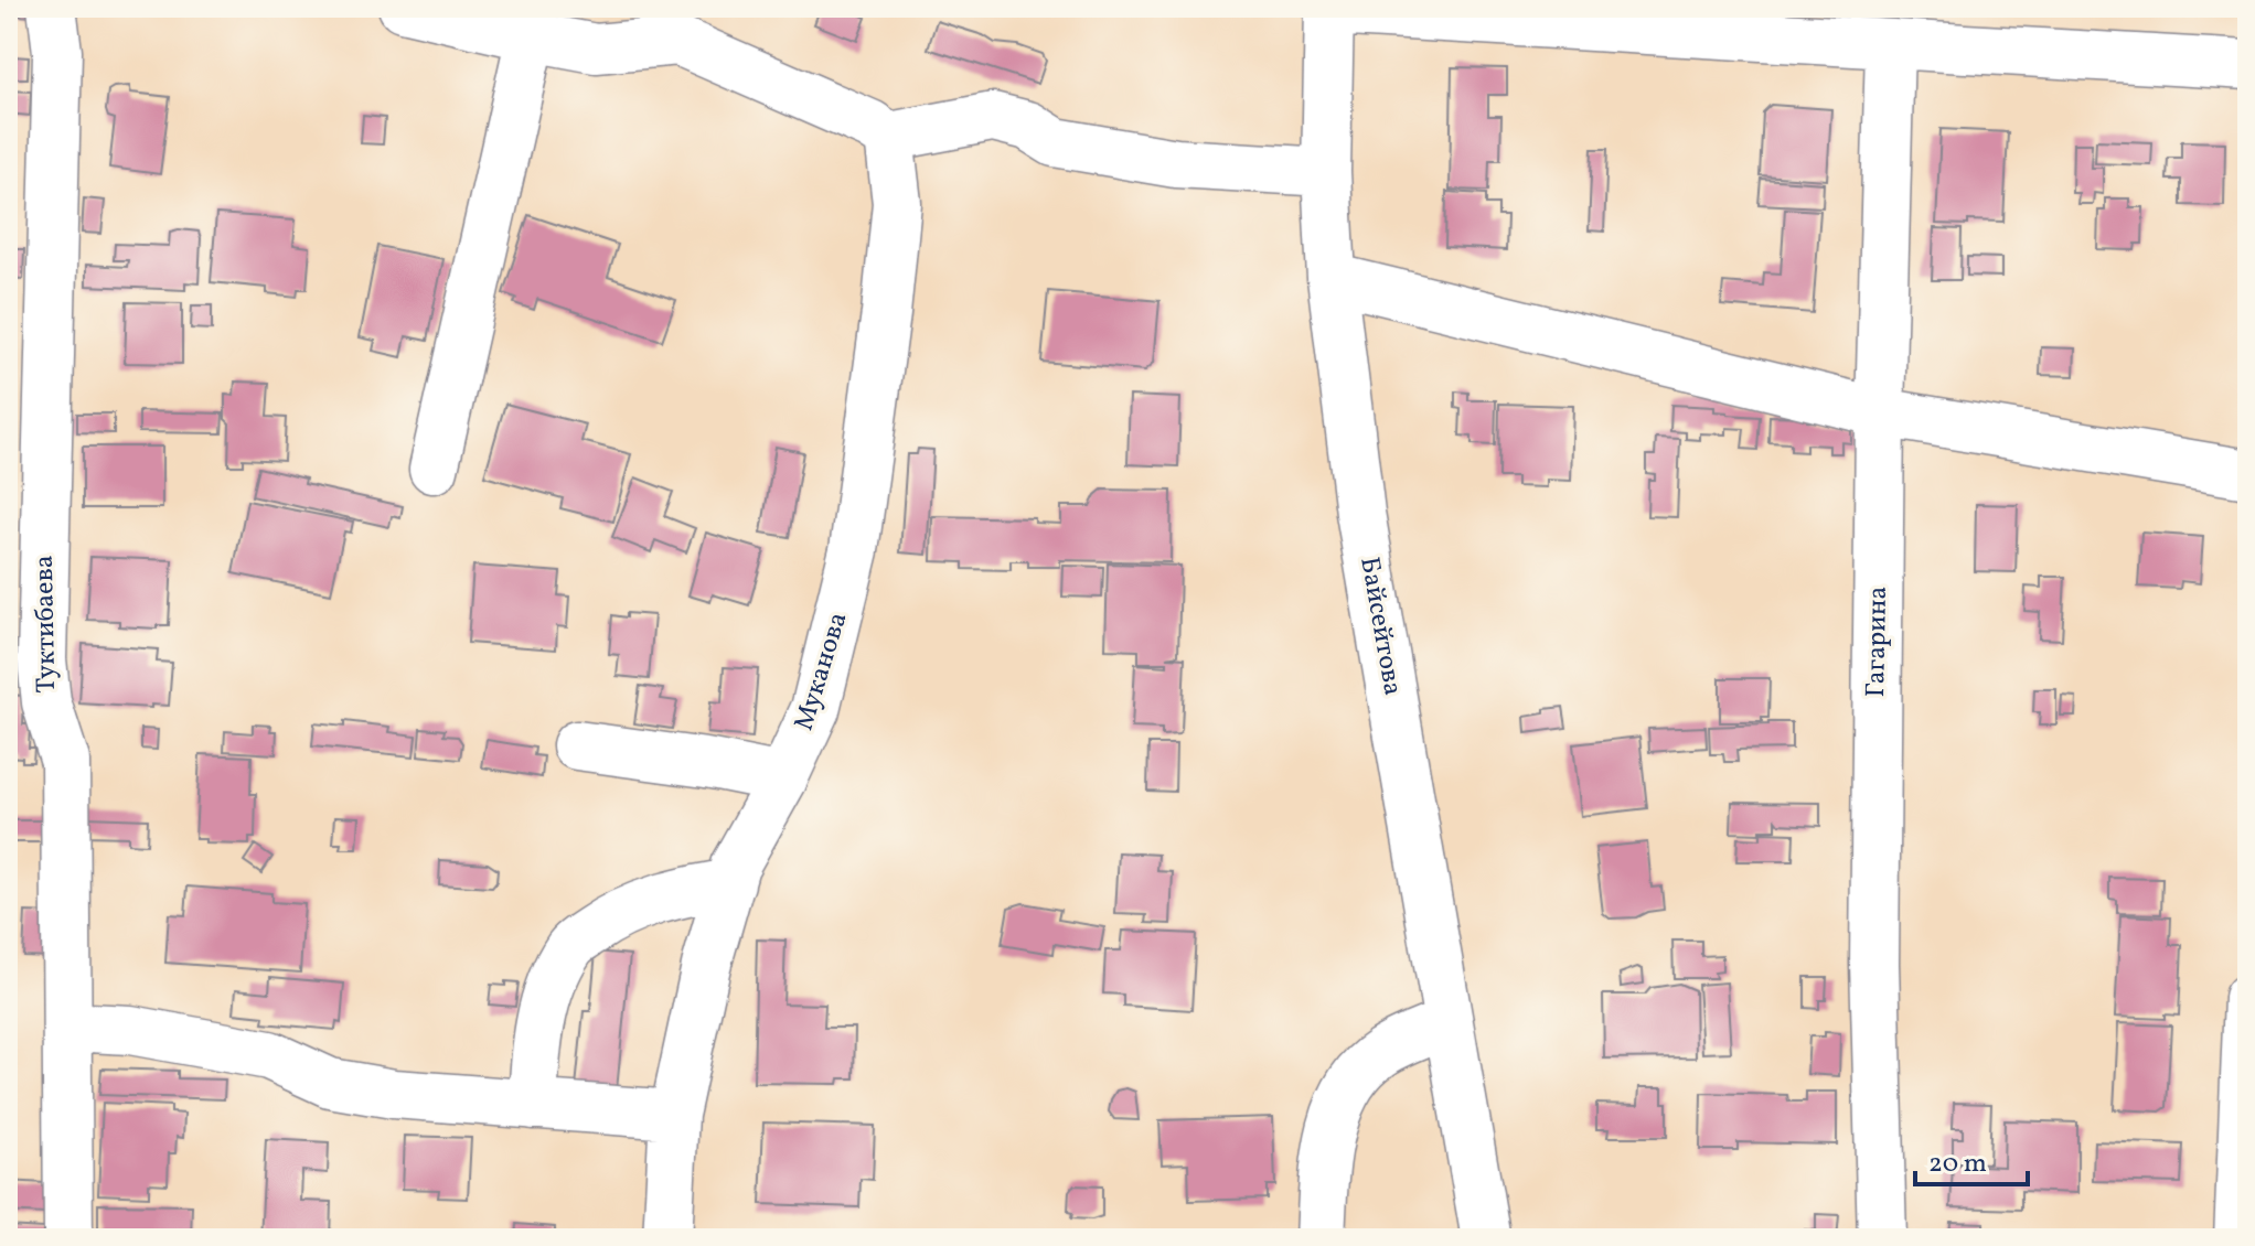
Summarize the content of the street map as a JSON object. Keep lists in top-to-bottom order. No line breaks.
{"streets":{"street":["Туктибаева","Байсейтова","Гагарина","Муканова"]},"scale_bar":"20 m"}
